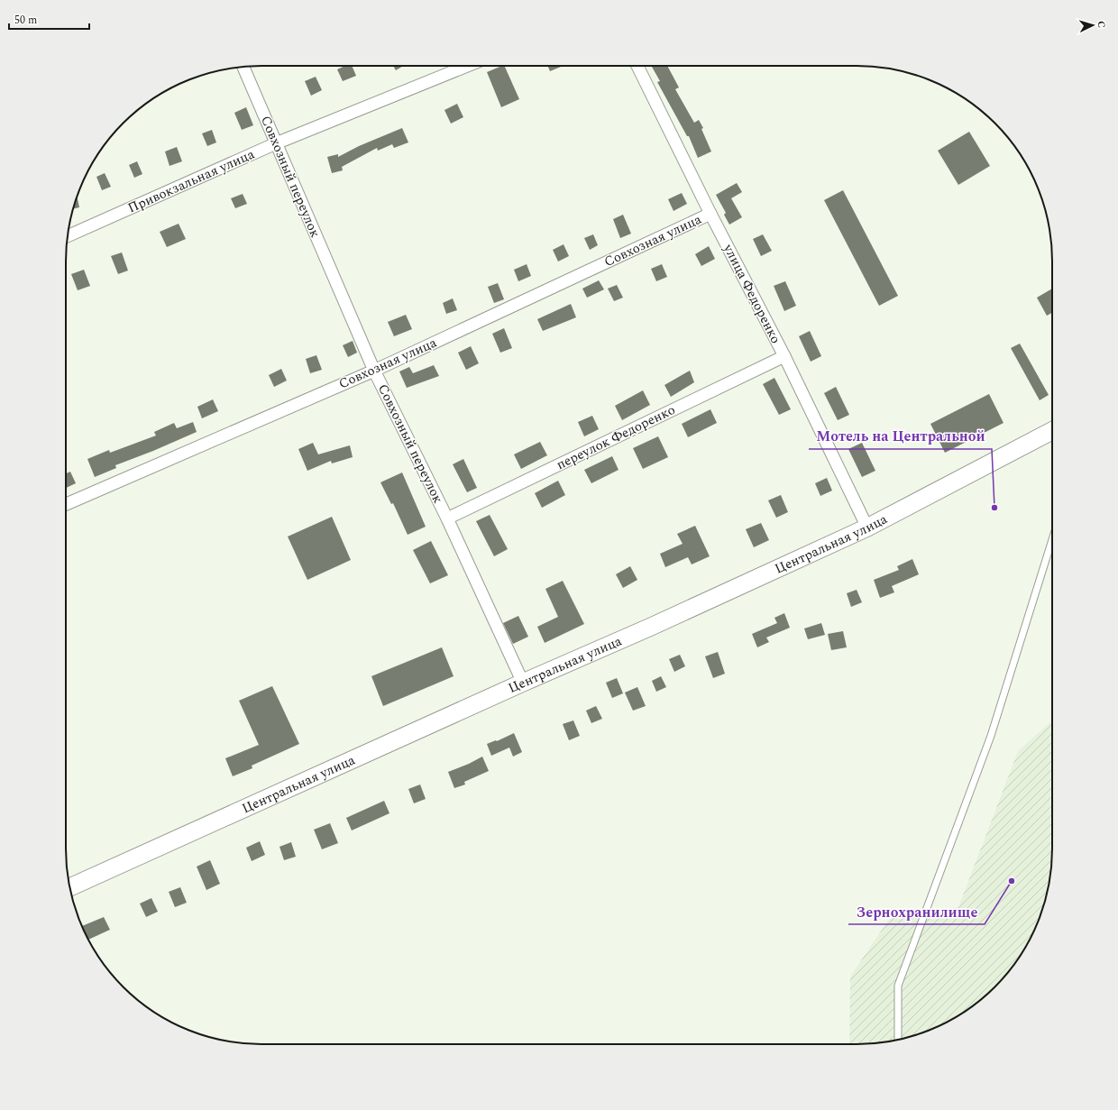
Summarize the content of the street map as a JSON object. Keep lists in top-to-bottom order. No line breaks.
{"streets":{"street":["Совхозный переулок","Привокзальная улица","Совхозная улица","улица Федоренко","переулок Федоренко","Центральная улица"]},"crossings":[["Совхозный переулок","Привокзальная улица"],["Совхозный переулок","Совхозная улица"],["Совхозный переулок","переулок Федоренко"],["Совхозный переулок","Центральная улица"],["Совхозная улица","улица Федоренко"],["улица Федоренко","переулок Федоренко"],["улица Федоренко","Центральная улица"]],"places":["Мотель на Центральной","Зернохранилище"],"scale_bar":"50 m","north":"right"}
